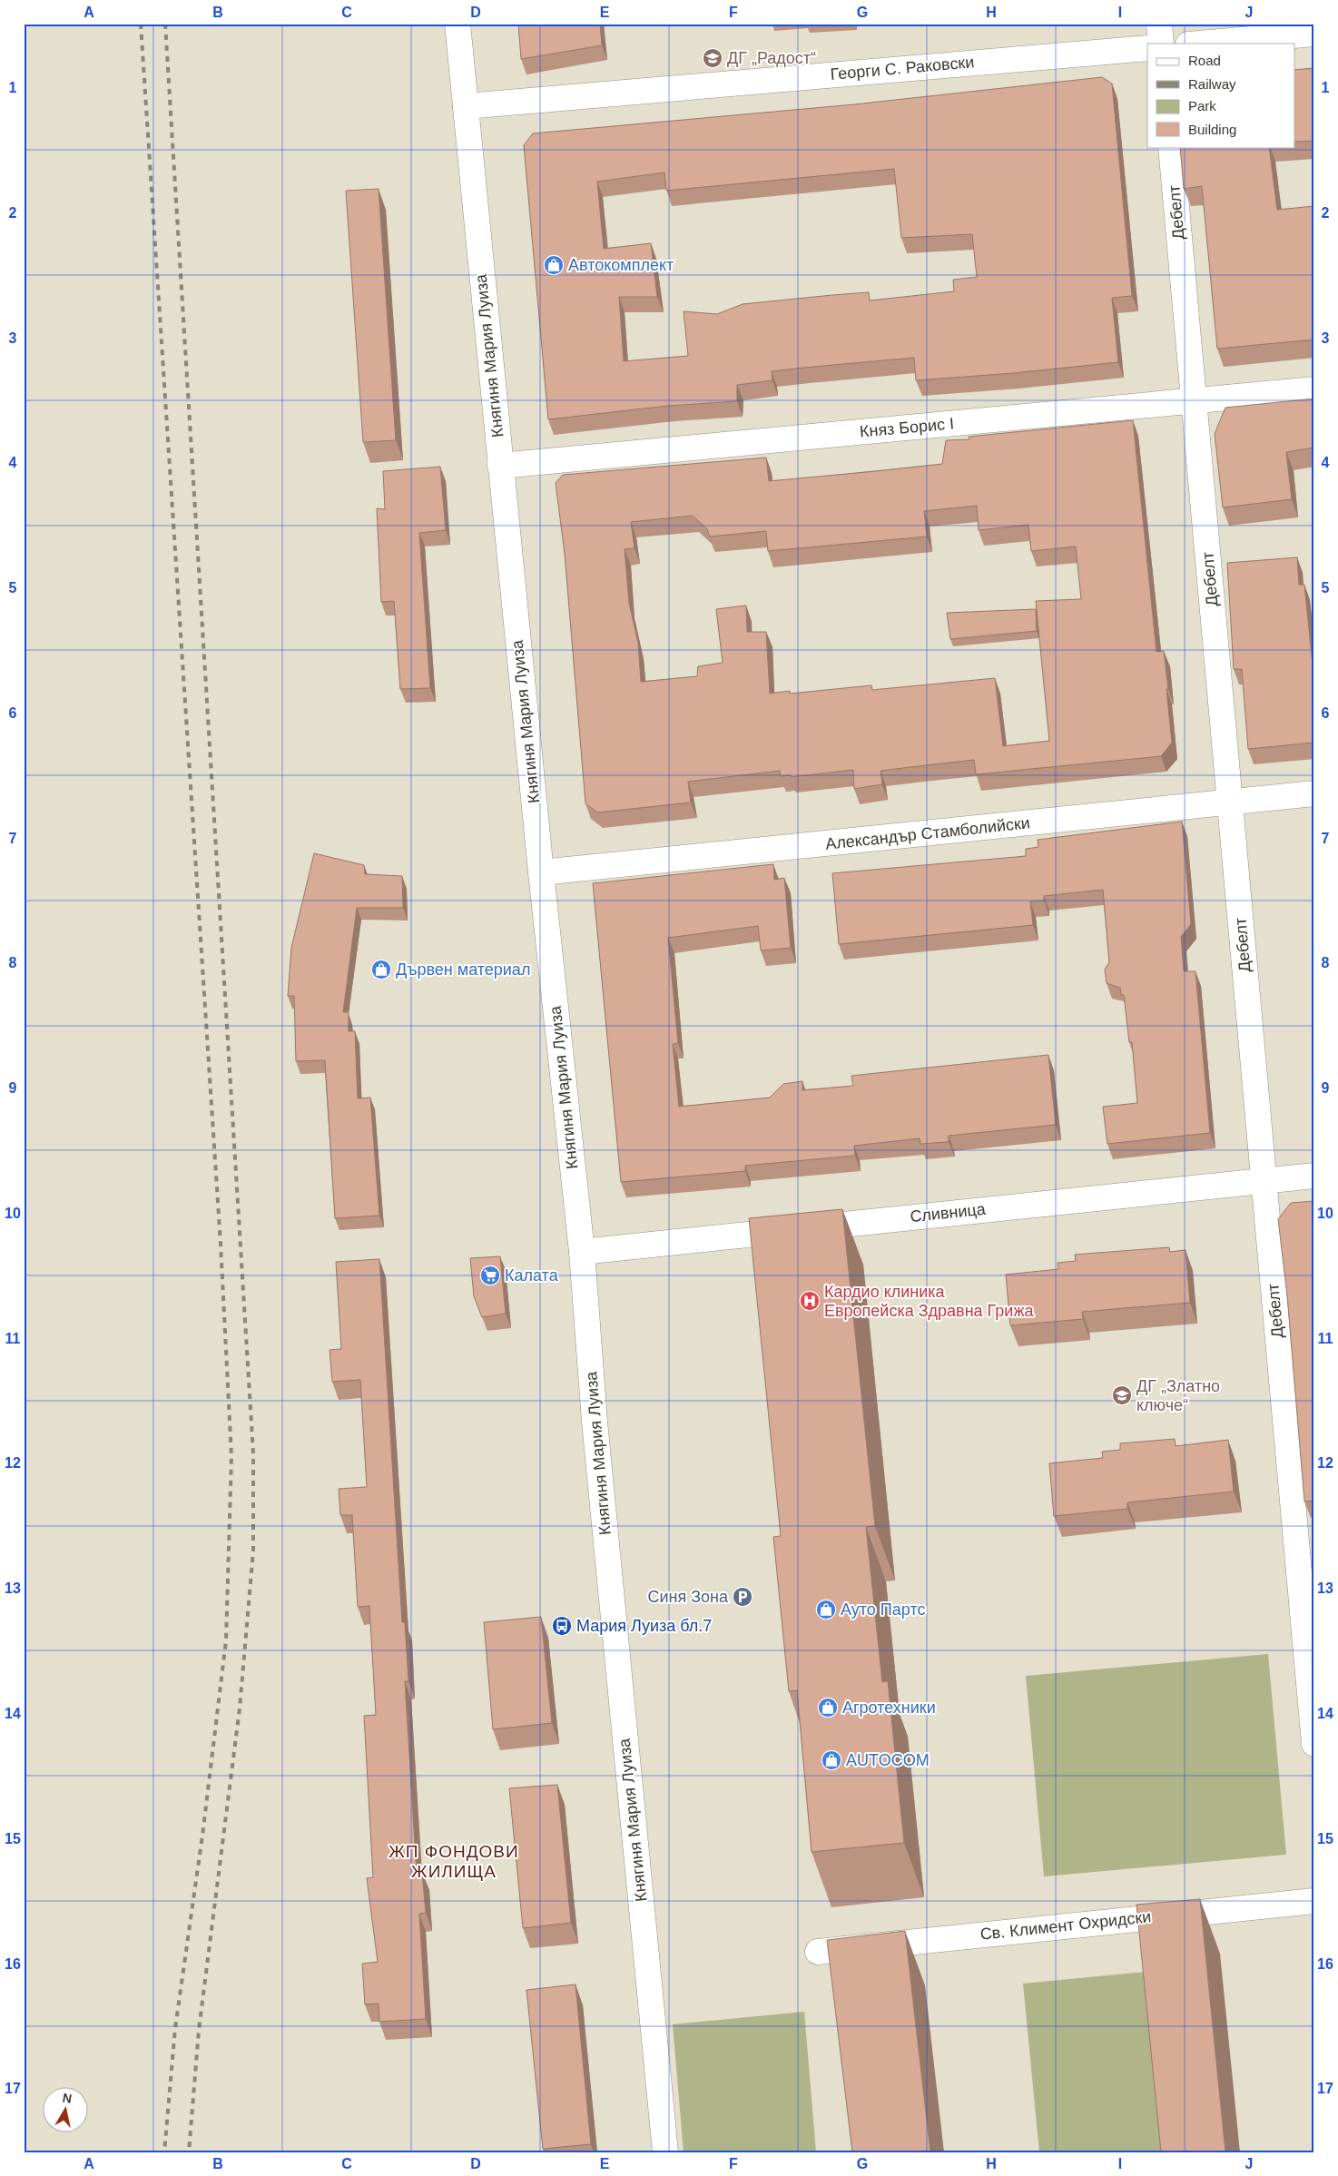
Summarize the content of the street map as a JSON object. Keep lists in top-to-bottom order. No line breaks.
{"streets":{"street":["Георги С. Раковски","Дебелт","Княгиня Мария Луиза","Княз Борис I","Александър Стамболийски","Сливница","Св. Климент Охридски"]},"crossings":[["Георги С. Раковски","Княгиня Мария Луиза"],["Дебелт","Княз Борис I"],["Дебелт","Александър Стамболийски"],["Дебелт","Сливница"],["Княгиня Мария Луиза","Княз Борис I"],["Княгиня Мария Луиза","Александър Стамболийски"],["Княгиня Мария Луиза","Сливница"]],"districts":["ЖП ФОНДОВИ ЖИЛИЩА"],"places":{"school or university":["ДГ „Радост“","ДГ „Златно ключе“"],"shop":["Автокомплект","Дървен материал","Ауто Партс","Агротехники","AUTOCOM"],"supermarket":["Калата"],"hospital":["Кардио клиника Европейска Здравна Грижа"],"parking":["Синя Зона"],"bus stop":["Мария Луиза бл.7"]},"legend":["Road","Railway","Park","Building"],"north":"top","grid":{"columns":["A","B","C","D","E","F","G","H","I","J"],"rows":["1","2","3","4","5","6","7","8","9","10","11","12","13","14","15","16","17"]}}
